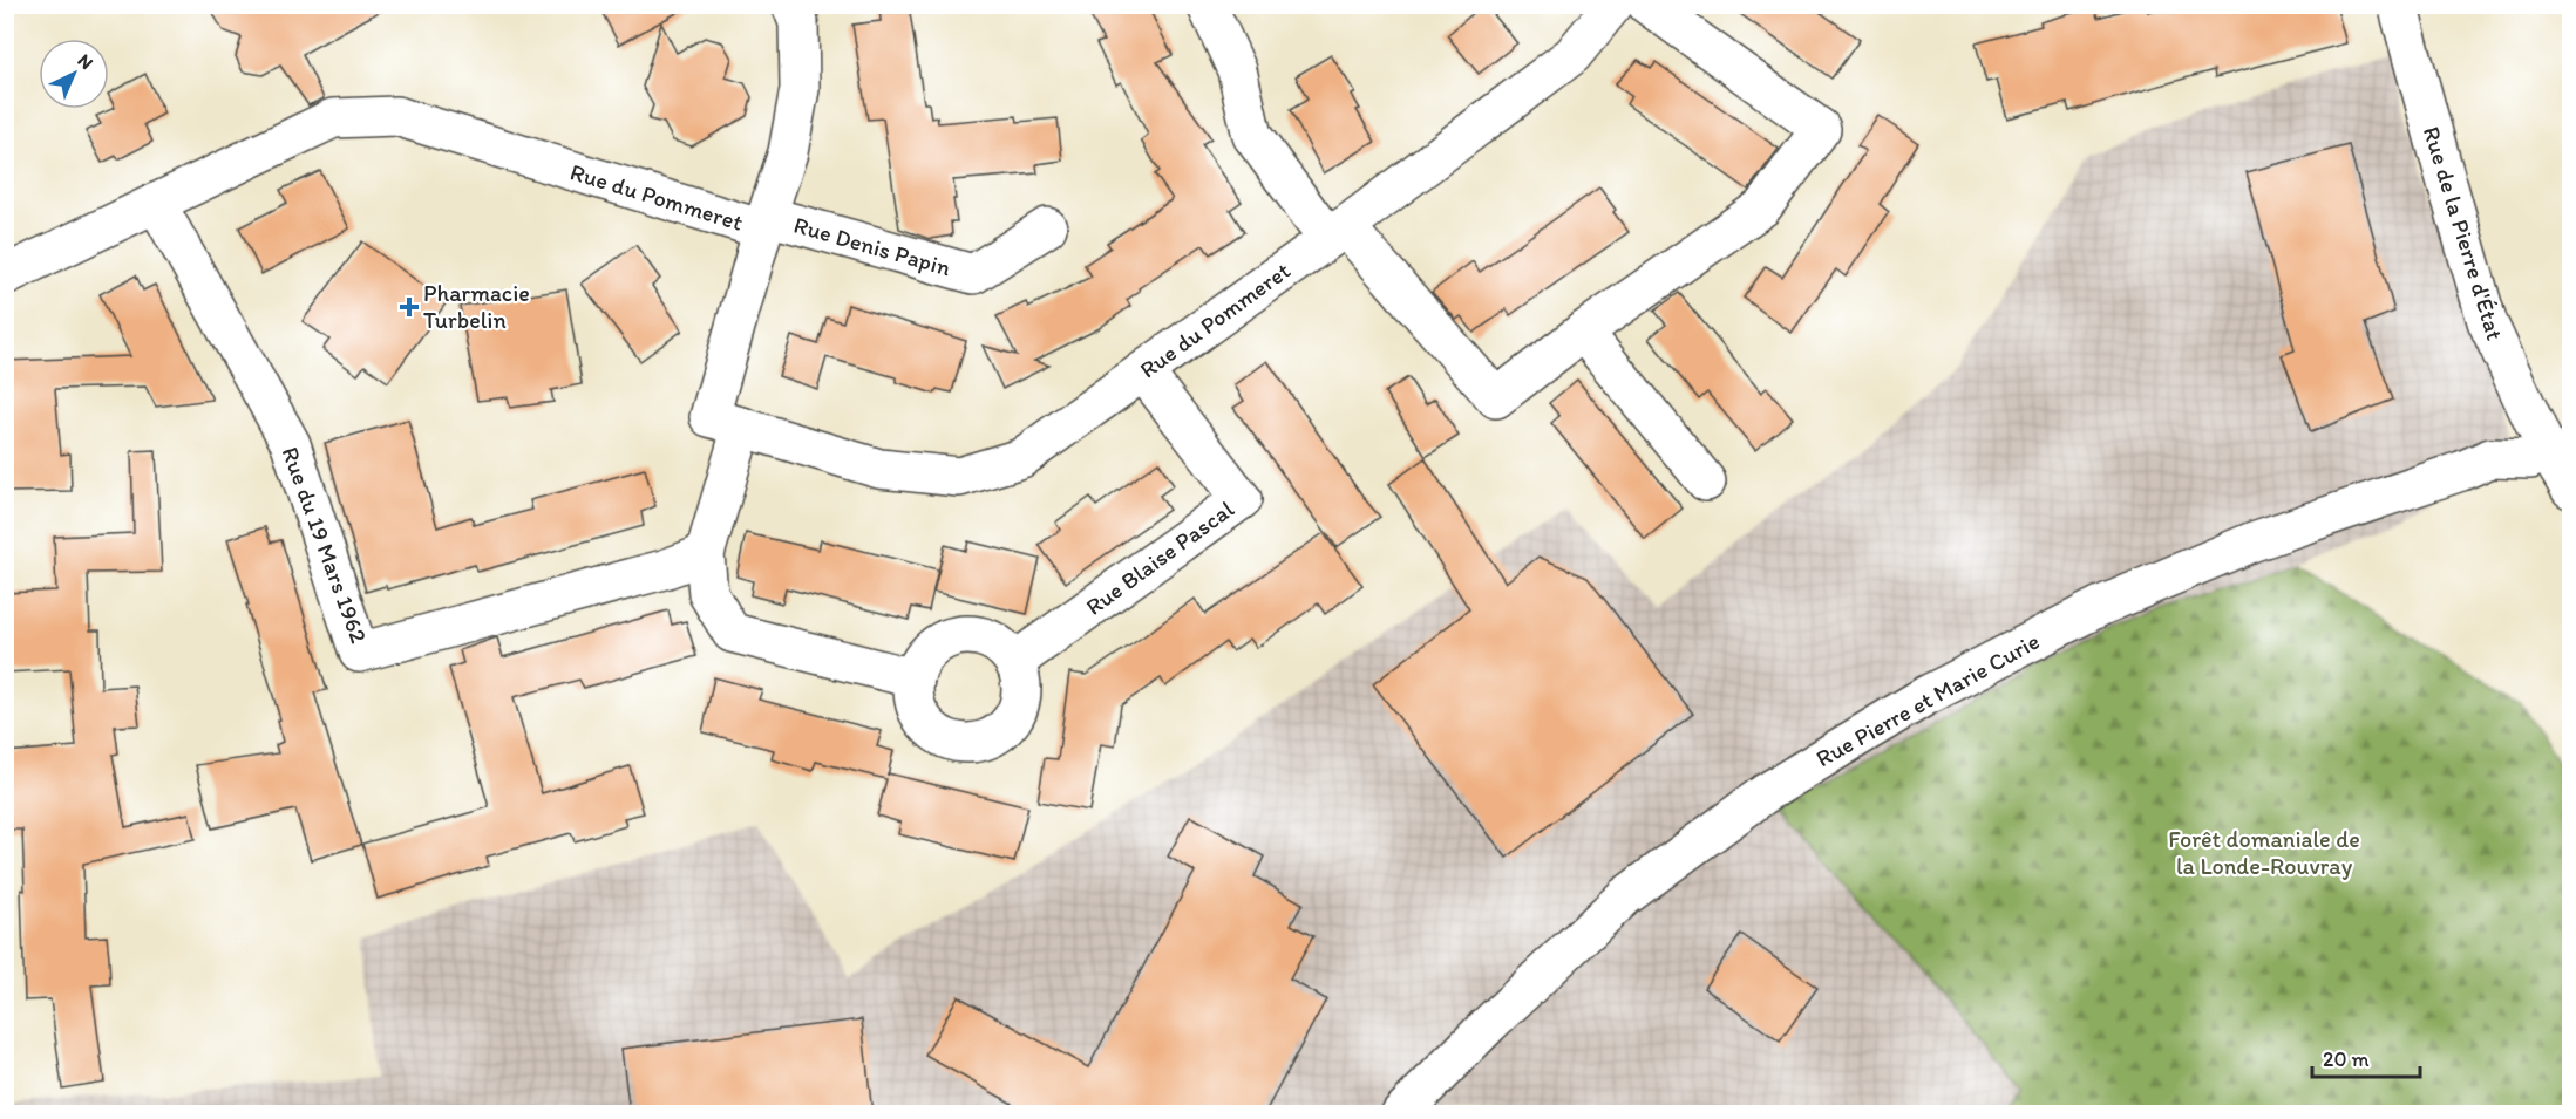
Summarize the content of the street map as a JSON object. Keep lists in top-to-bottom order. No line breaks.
{"streets":{"street":["Rue du Pommeret","Rue de la Pierre d'État","Rue Denis Papin","Rue du 19 Mars 1962","Rue Blaise Pascal","Rue Pierre et Marie Curie"]},"crossings":[["Rue du Pommeret","Rue Denis Papin"],["Rue du Pommeret","Rue du 19 Mars 1962"],["Rue du Pommeret","Rue Blaise Pascal"],["Rue de la Pierre d'État","Rue Pierre et Marie Curie"]],"parks":["Forêt domaniale de la Londe-Rouvray"],"places":{"health":["Pharmacie Turbelin"]},"scale_bar":"20 m","north":"top right"}
